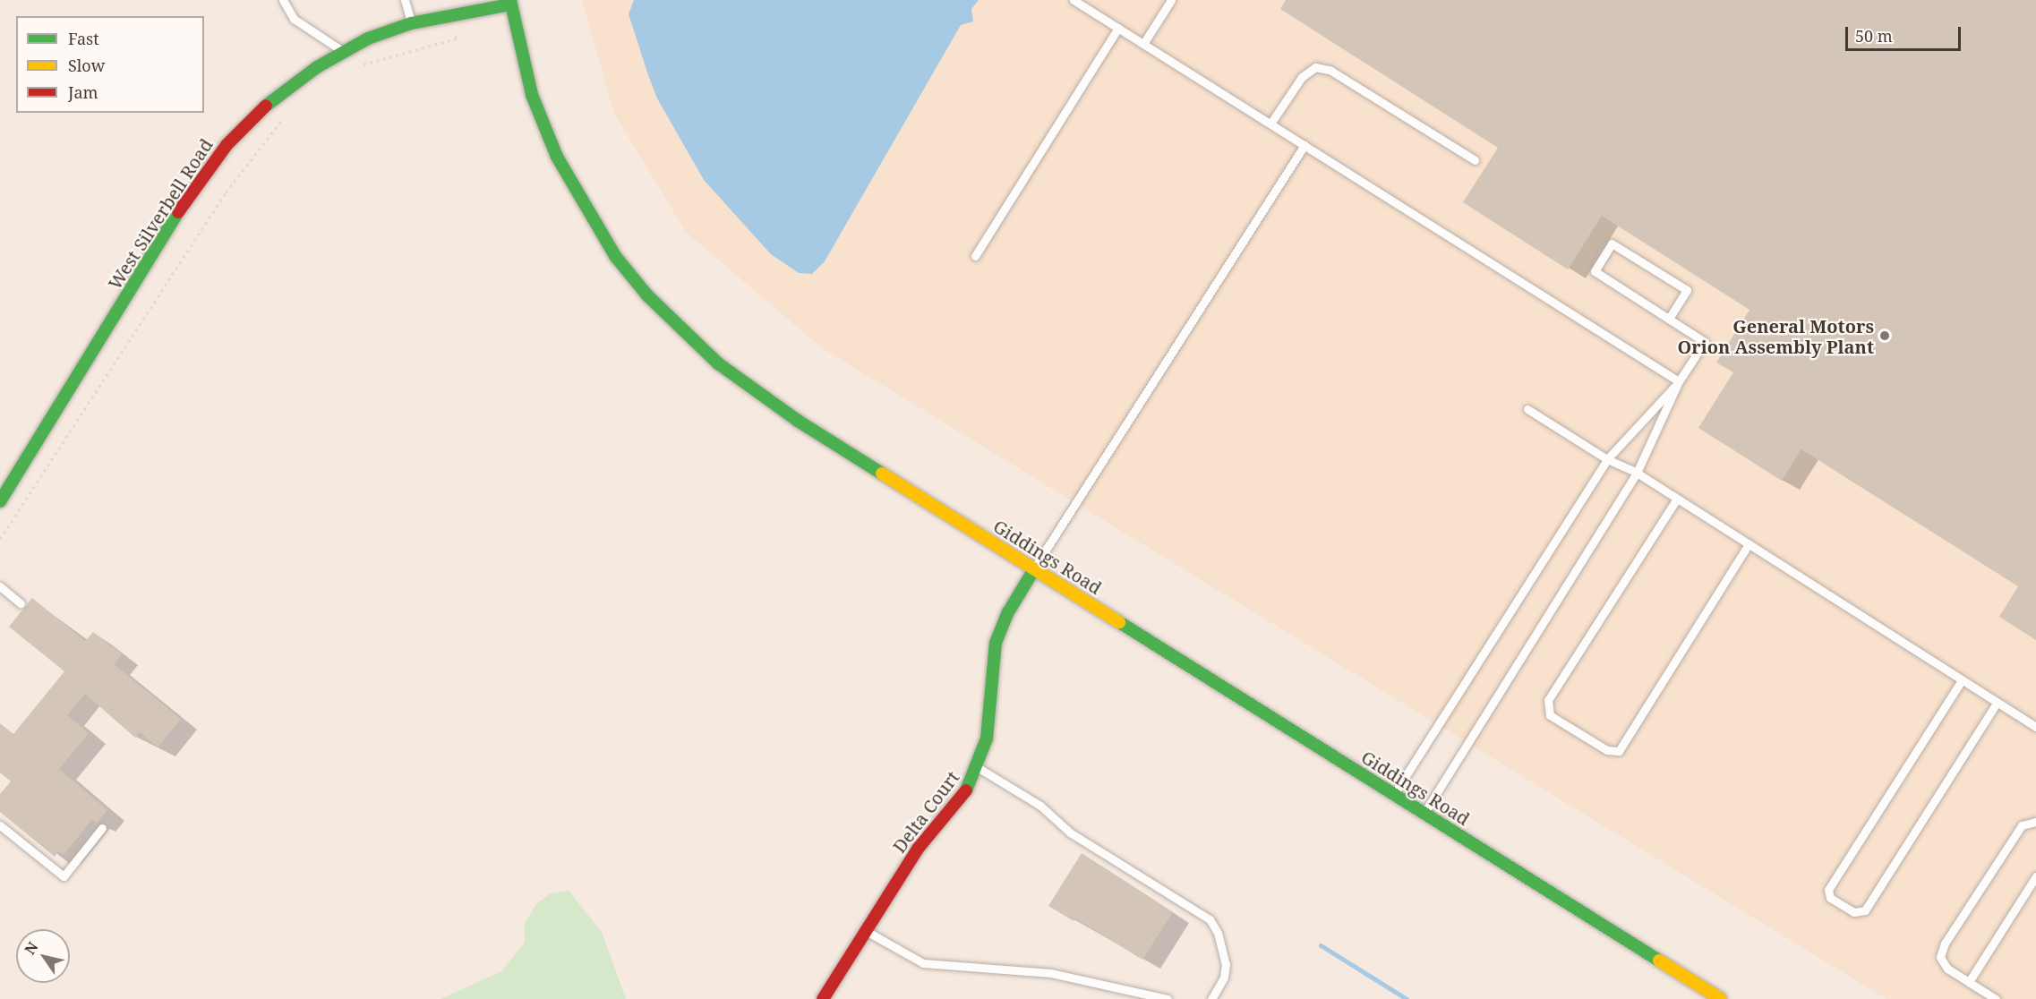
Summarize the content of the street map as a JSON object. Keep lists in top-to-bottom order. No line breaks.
{"streets":{"main road":["West Silverbell Road","Giddings Road","Delta Court"]},"crossings":[["West Silverbell Road","Giddings Road"],["Giddings Road","Delta Court"]],"places":["General Motors Orion Assembly Plant"],"legend":["Fast","Slow","Jam"],"scale_bar":"50 m","north":"top left"}
